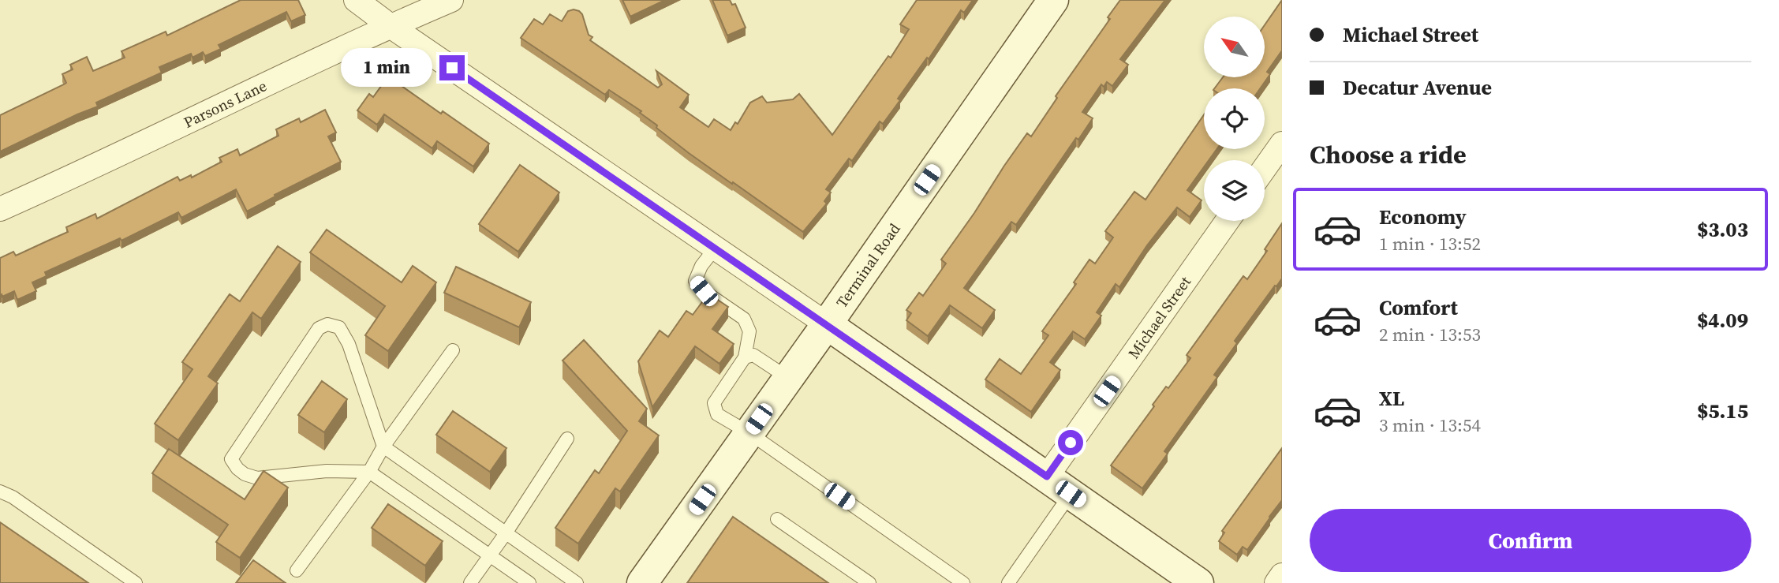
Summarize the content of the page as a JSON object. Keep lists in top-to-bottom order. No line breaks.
{"streets":{"main road":["Terminal Road"],"street":["Parsons Lane","Michael Street"]},"north":"top left","page":{"banner":["Michael Street","Decatur Avenue"],"bubble":"1 min","heading":"Choose a ride","list":[{"name":"Economy","note":"1 min · 13:52","value":"$3.03"},{"name":"Comfort","note":"2 min · 13:53","value":"$4.09"},{"name":"XL","note":"3 min · 13:54","value":"$5.15"}],"buttons":"Confirm"}}
